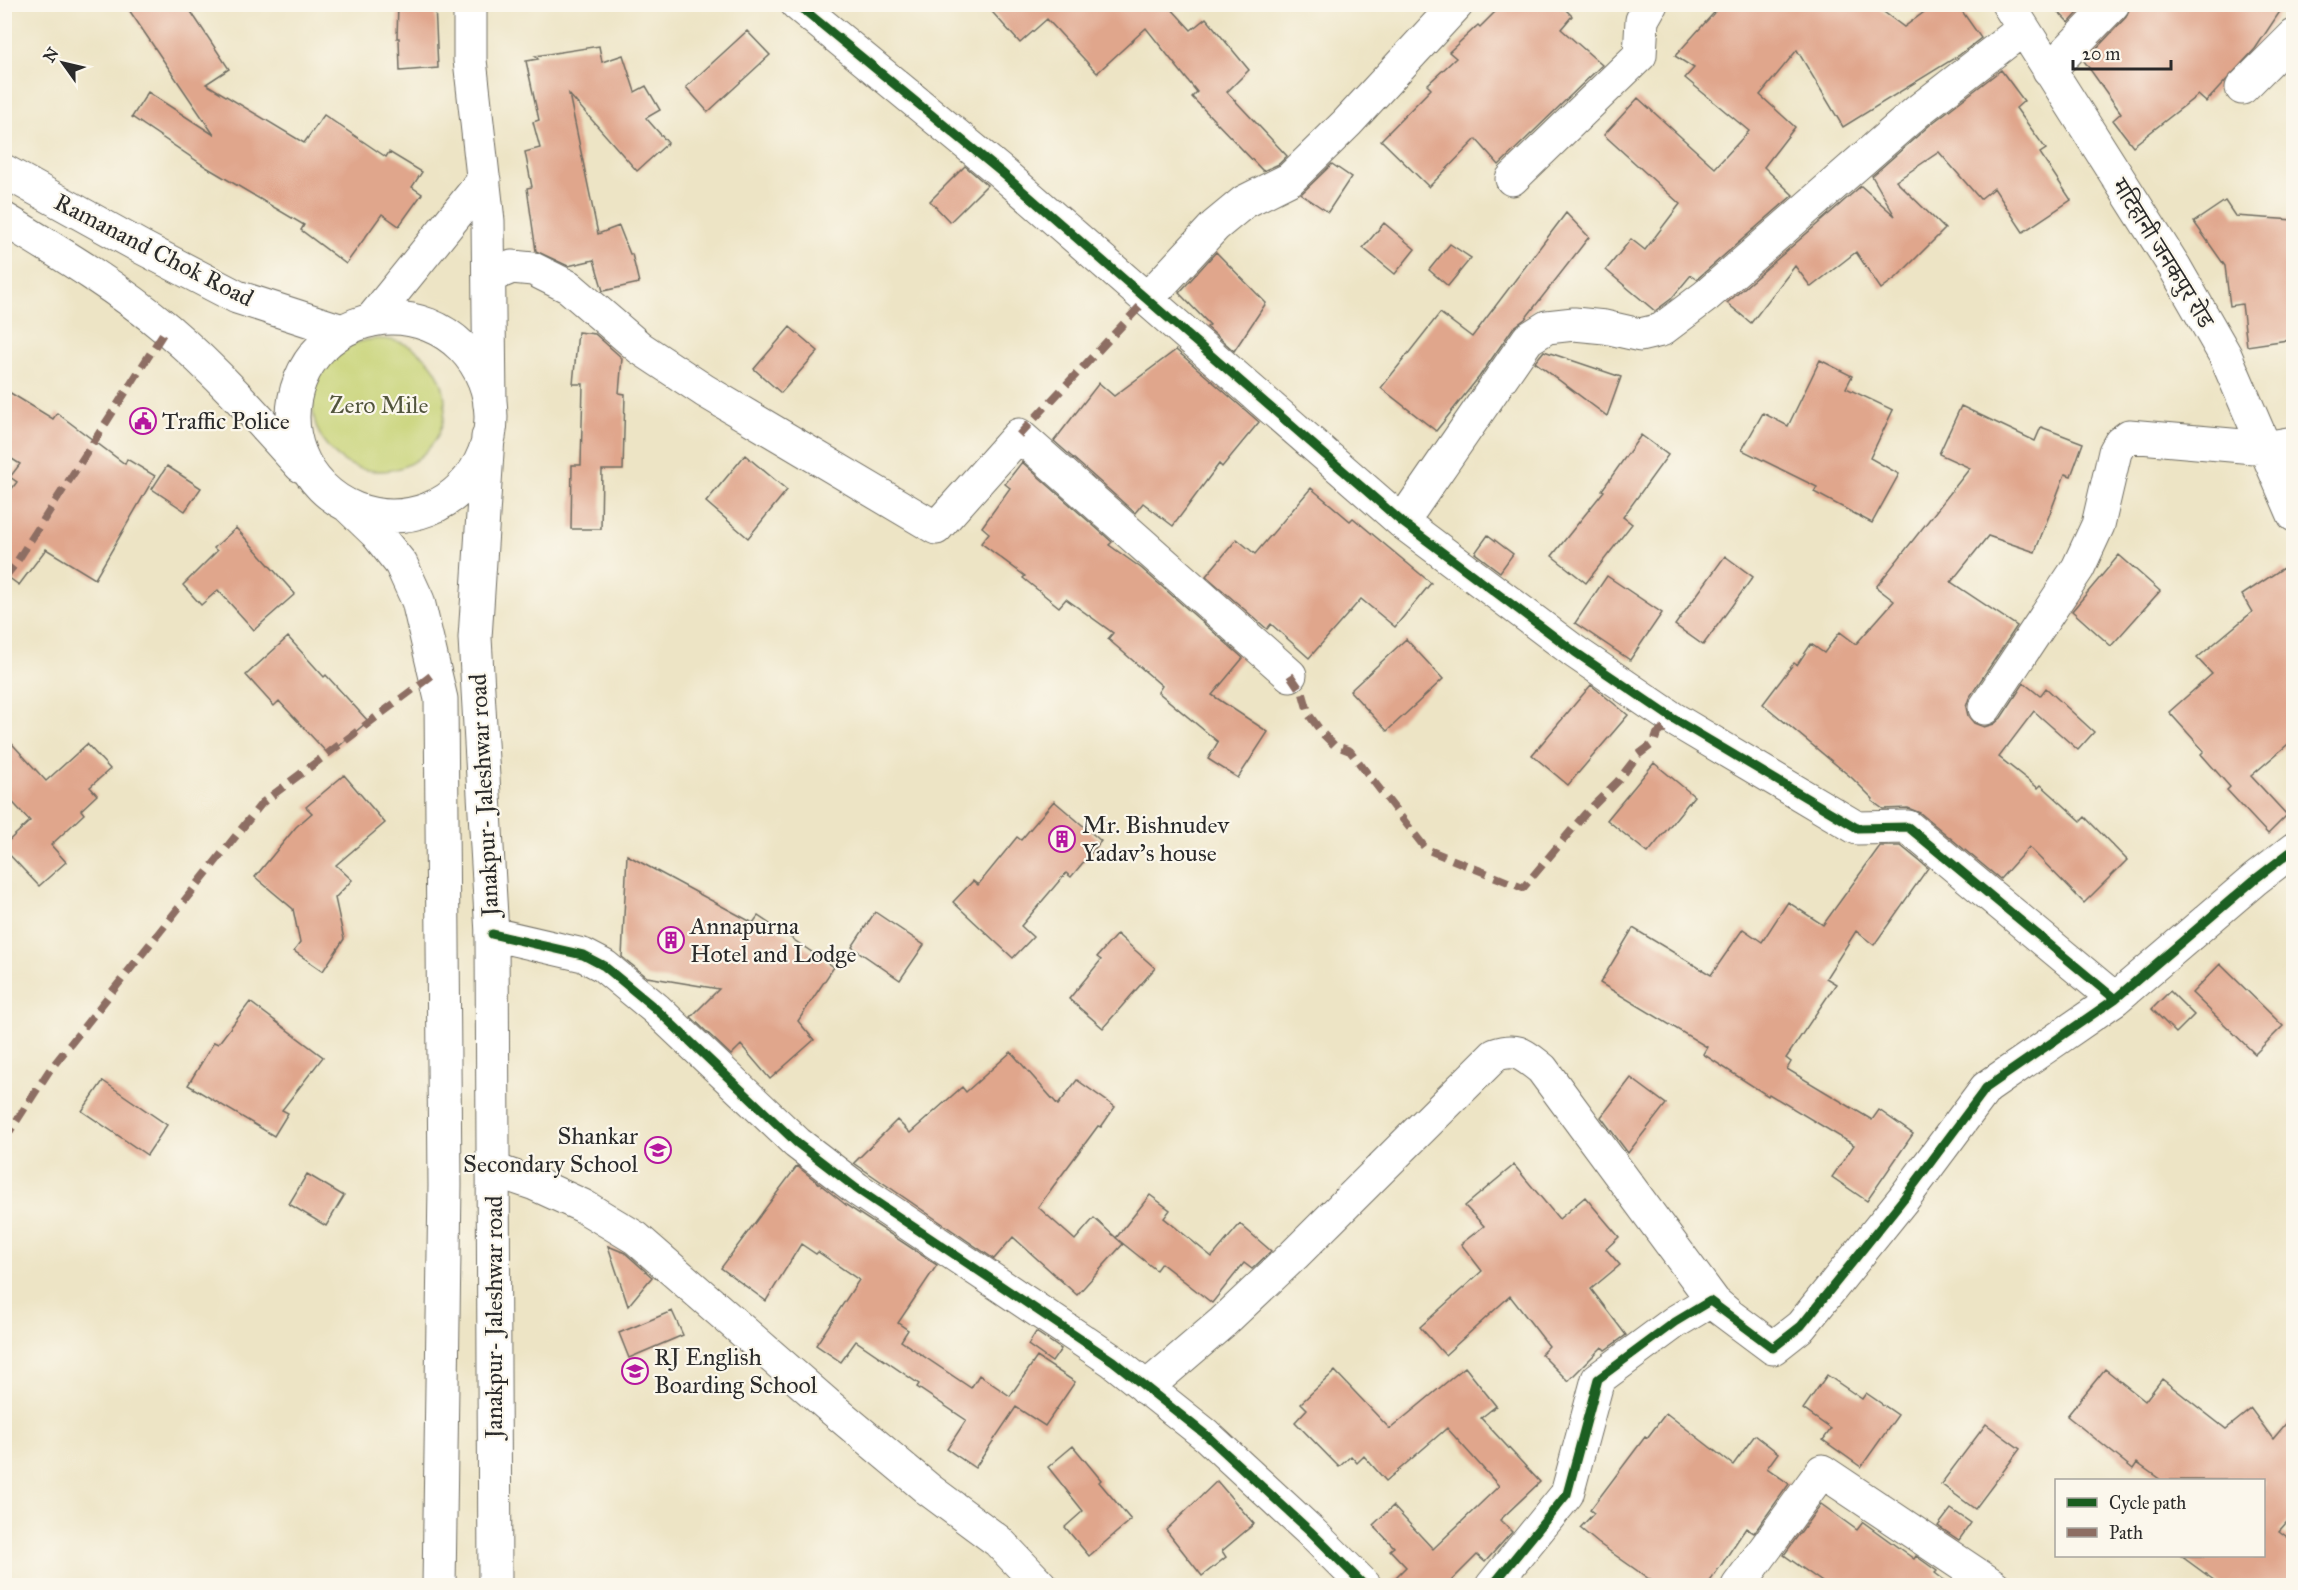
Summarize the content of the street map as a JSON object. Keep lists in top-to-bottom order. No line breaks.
{"streets":{"main road":["Ramanand Chok Road","मटिहानी जनकपुर रोड","Janakpur- Jaleshwar road"]},"crossings":[["Ramanand Chok Road","Janakpur- Jaleshwar road"]],"parks":["Zero Mile"],"places":{"public building":["Traffic Police"],"building":["Mr. Bishnudev Yadav's house","Annapurna Hotel and Lodge"],"school or university":["Shankar Secondary School","RJ English Boarding School"]},"legend":["Cycle path","Path"],"scale_bar":"20 m","north":"top left"}
